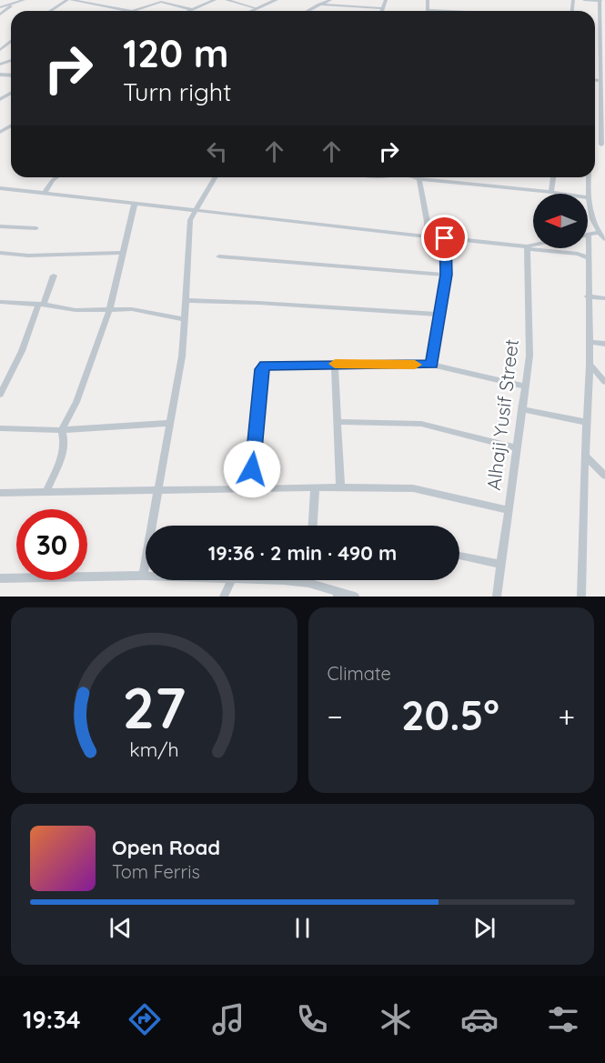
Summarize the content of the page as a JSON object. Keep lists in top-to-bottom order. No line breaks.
{"streets":{"street":["Alhaji Yusif Street"]},"north":"left","page":{"turn":["120 m","Turn right"],"limit":"30","trip":"19:36 · 2 min · 490 m","tile":"Climate","heat":["−","20.5°","+"],"song":["Open Road","Tom Ferris"],"tabs":"19:34","gauge":["27","km/h"]}}
